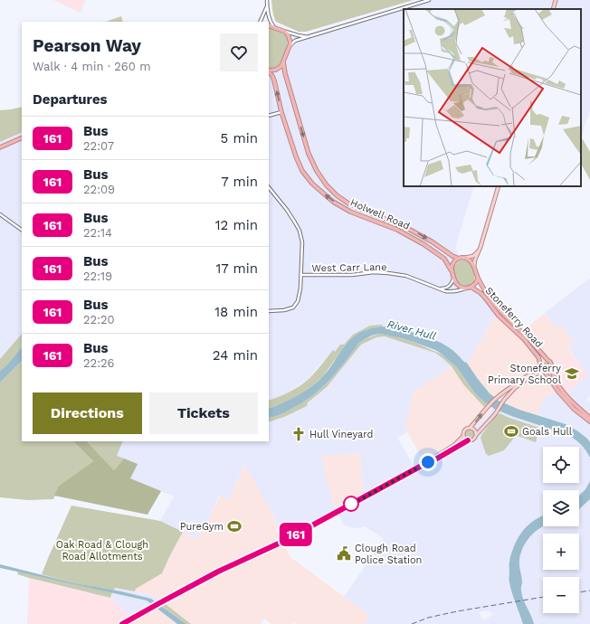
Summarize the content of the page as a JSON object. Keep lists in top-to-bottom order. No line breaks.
{"streets":{"highway":["Holwell Road","Stoneferry Road"],"street":["West Carr Lane"]},"crossings":[["Holwell Road","West Carr Lane"],["Holwell Road","Stoneferry Road"],["West Carr Lane","Stoneferry Road"]],"water":["River Hull"],"parks":["Oak Road & Clough Road Allotments"],"places":{"school or university":["Stoneferry Primary School"],"sports":["Goals Hull","PureGym"],"church":["Hull Vineyard"],"public building":["Clough Road Police Station"]},"lines":["bus line 161"],"page":{"on_map":"161","heading":[["Pearson Way","Walk · 4 min · 260 m"],"Departures"],"list":[{"mark":"161","name":"Bus","note":"22:07","value":"5 min"},{"mark":"161","name":"Bus","note":"22:09","value":"7 min"},{"mark":"161","name":"Bus","note":"22:14","value":"12 min"},{"mark":"161","name":"Bus","note":"22:19","value":"17 min"},{"mark":"161","name":"Bus","note":"22:20","value":"18 min"},{"mark":"161","name":"Bus","note":"22:26","value":"24 min"}],"buttons":["Directions","Tickets"],"map_buttons":["+","−"]}}
